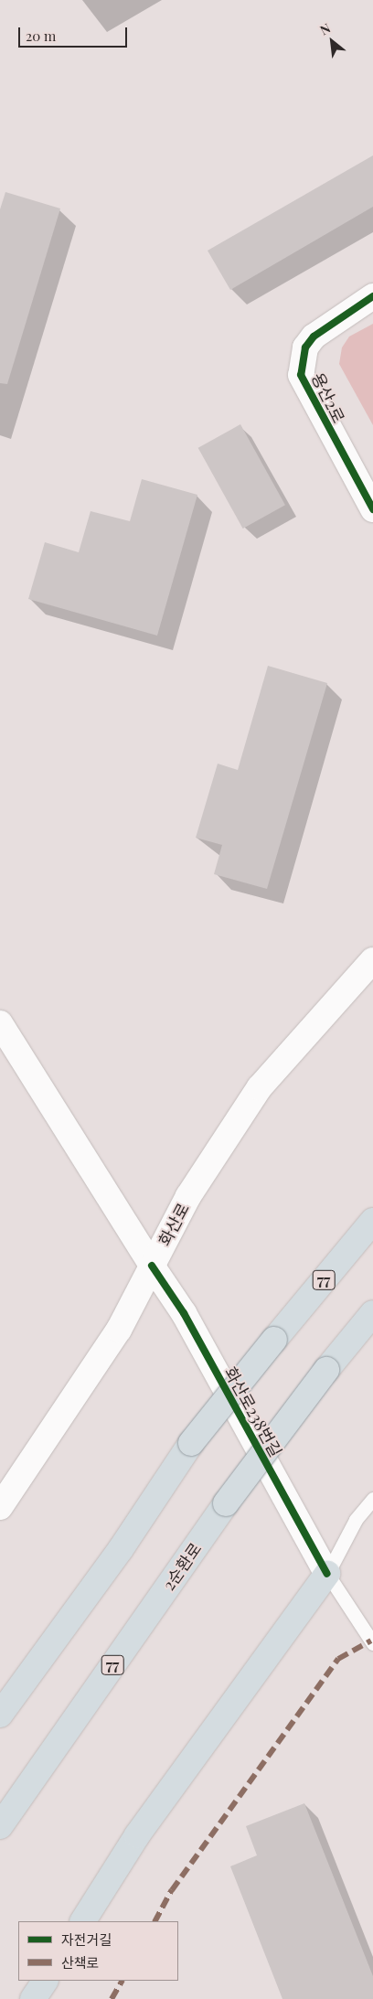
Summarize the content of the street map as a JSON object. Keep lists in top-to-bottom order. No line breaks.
{"streets":{"highway":["77","2순환로"],"main road":["용산2로","화산로","화산로238번길"]},"crossings":[["화산로","화산로238번길"]],"legend":["자전거길","산책로"],"scale_bar":"20 m","north":"top left"}
